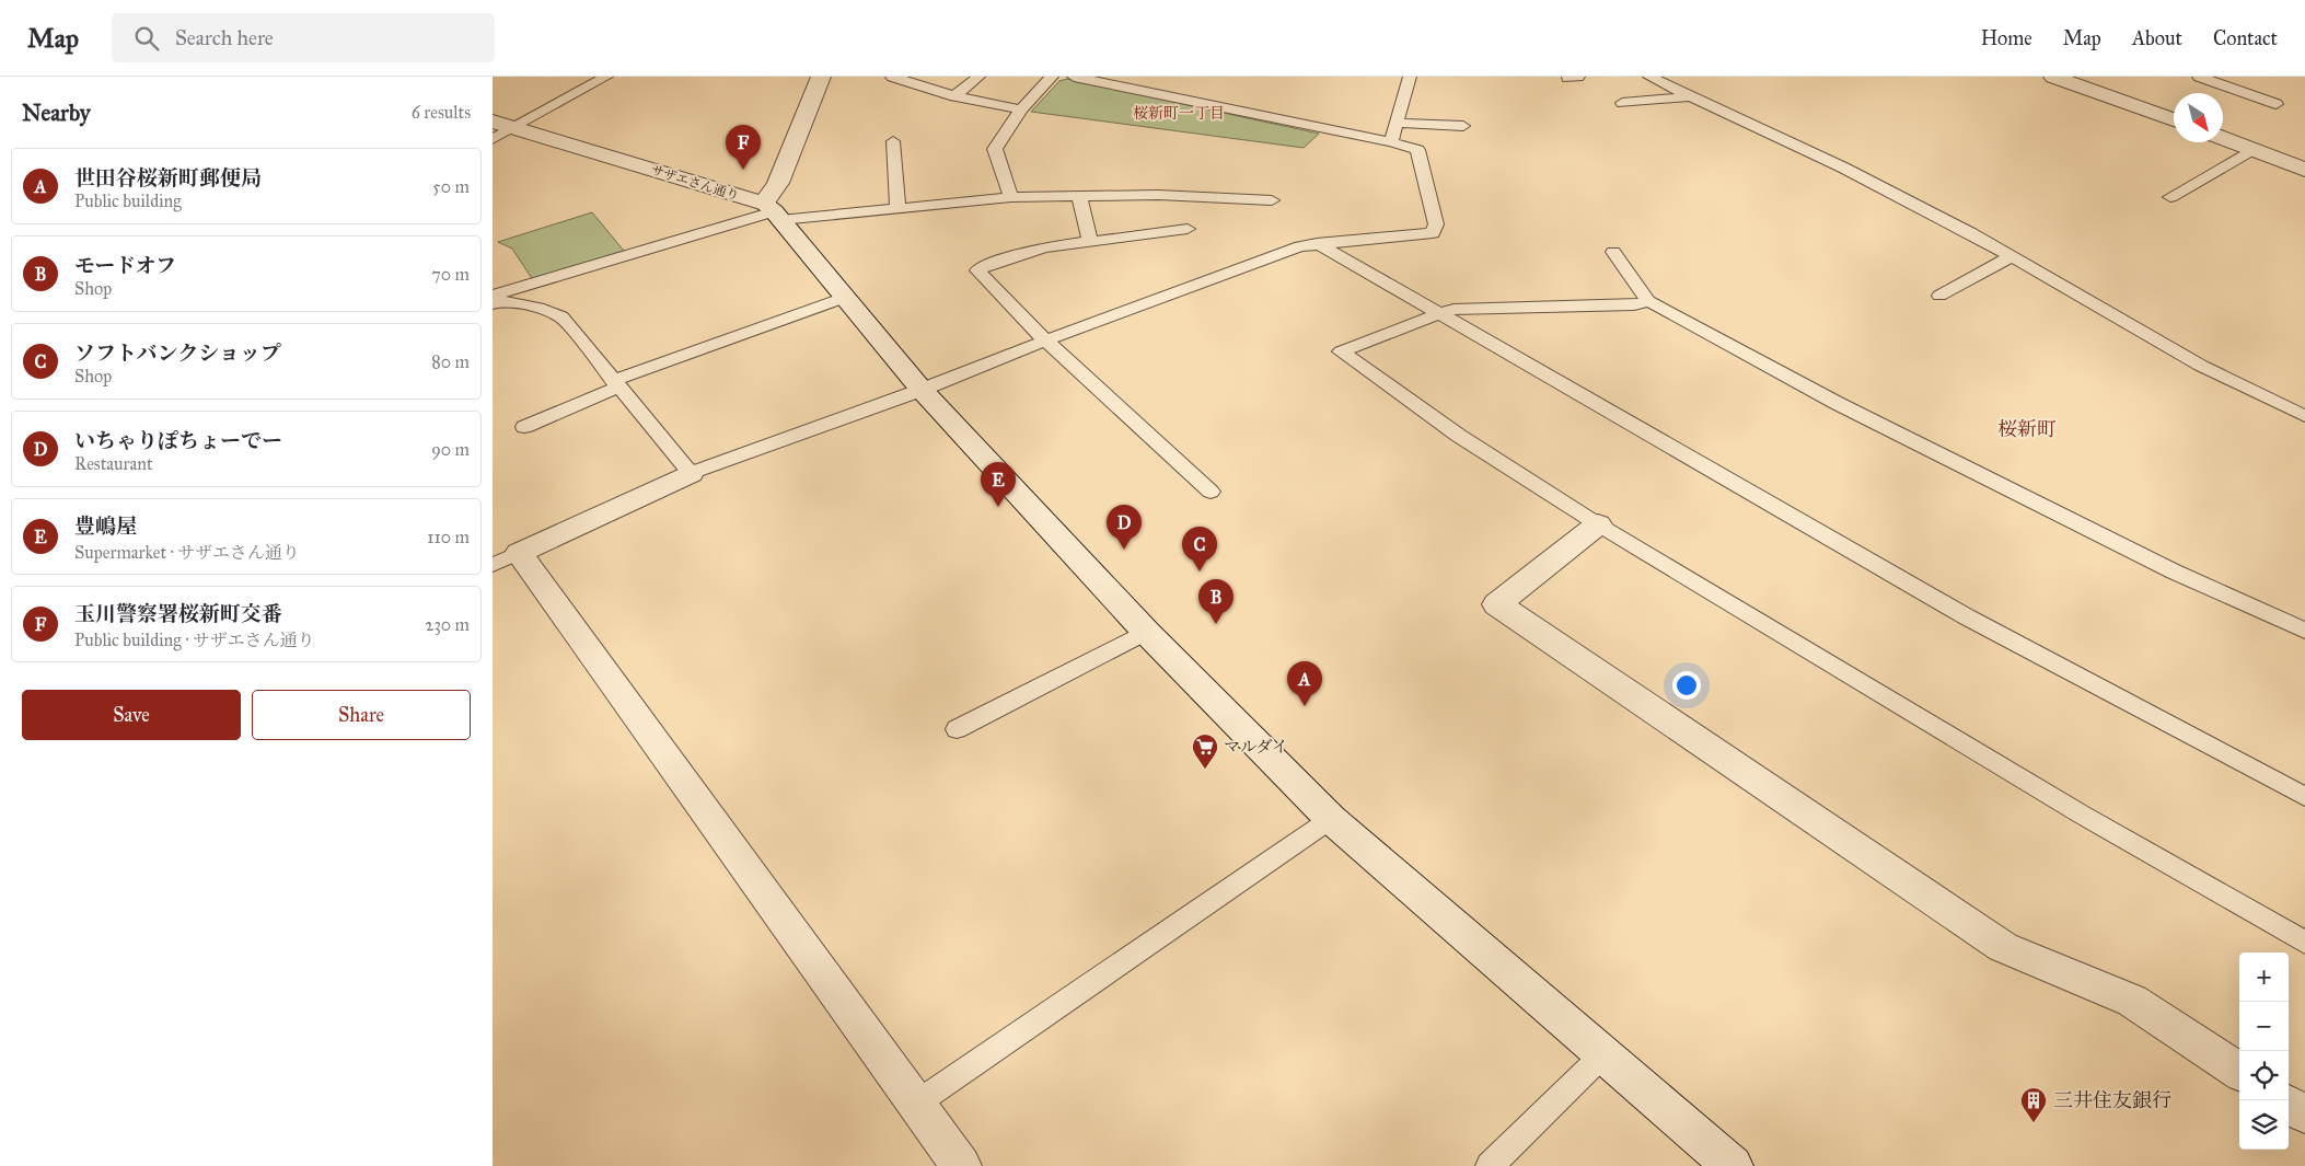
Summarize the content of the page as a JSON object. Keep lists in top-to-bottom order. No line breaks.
{"streets":{"street":["サザエさん通り"]},"districts":["桜新町一丁目","桜新町"],"places":{"supermarket":["マルダイ"],"building":["三井住友銀行"]},"north":"bottom right","page":{"header":"Map","search":"Search here","nav":["Home","Map","About","Contact"],"heading":["Nearby","6 results"],"pins":["F","E","D","C","B","A"],"list":[{"mark":"A","name":"世田谷桜新町郵便局","note":"Public building","value":"50 m"},{"mark":"B","name":"モードオフ","note":"Shop","value":"70 m"},{"mark":"C","name":"ソフトバンクショップ","note":"Shop","value":"80 m"},{"mark":"D","name":"いちゃりぽちょーでー","note":"Restaurant","value":"90 m"},{"mark":"E","name":"豊嶋屋","note":"Supermarket · サザエさん通り","value":"110 m"},{"mark":"F","name":"玉川警察署桜新町交番","note":"Public building · サザエさん通り","value":"230 m"}],"buttons":["Save","Share"],"map_buttons":["+","−"]}}
